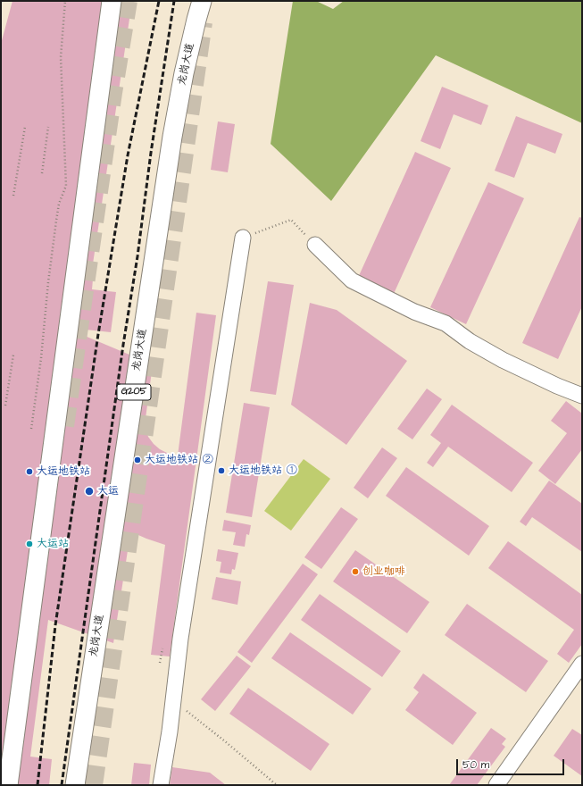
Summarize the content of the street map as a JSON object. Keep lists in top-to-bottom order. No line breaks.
{"streets":{"main road":["龙岗大道","G205"]},"places":["大运地铁站 ②","大运地铁站 ①","大运地铁站","大运","大运站","创业咖啡"],"scale_bar":"50 m"}
